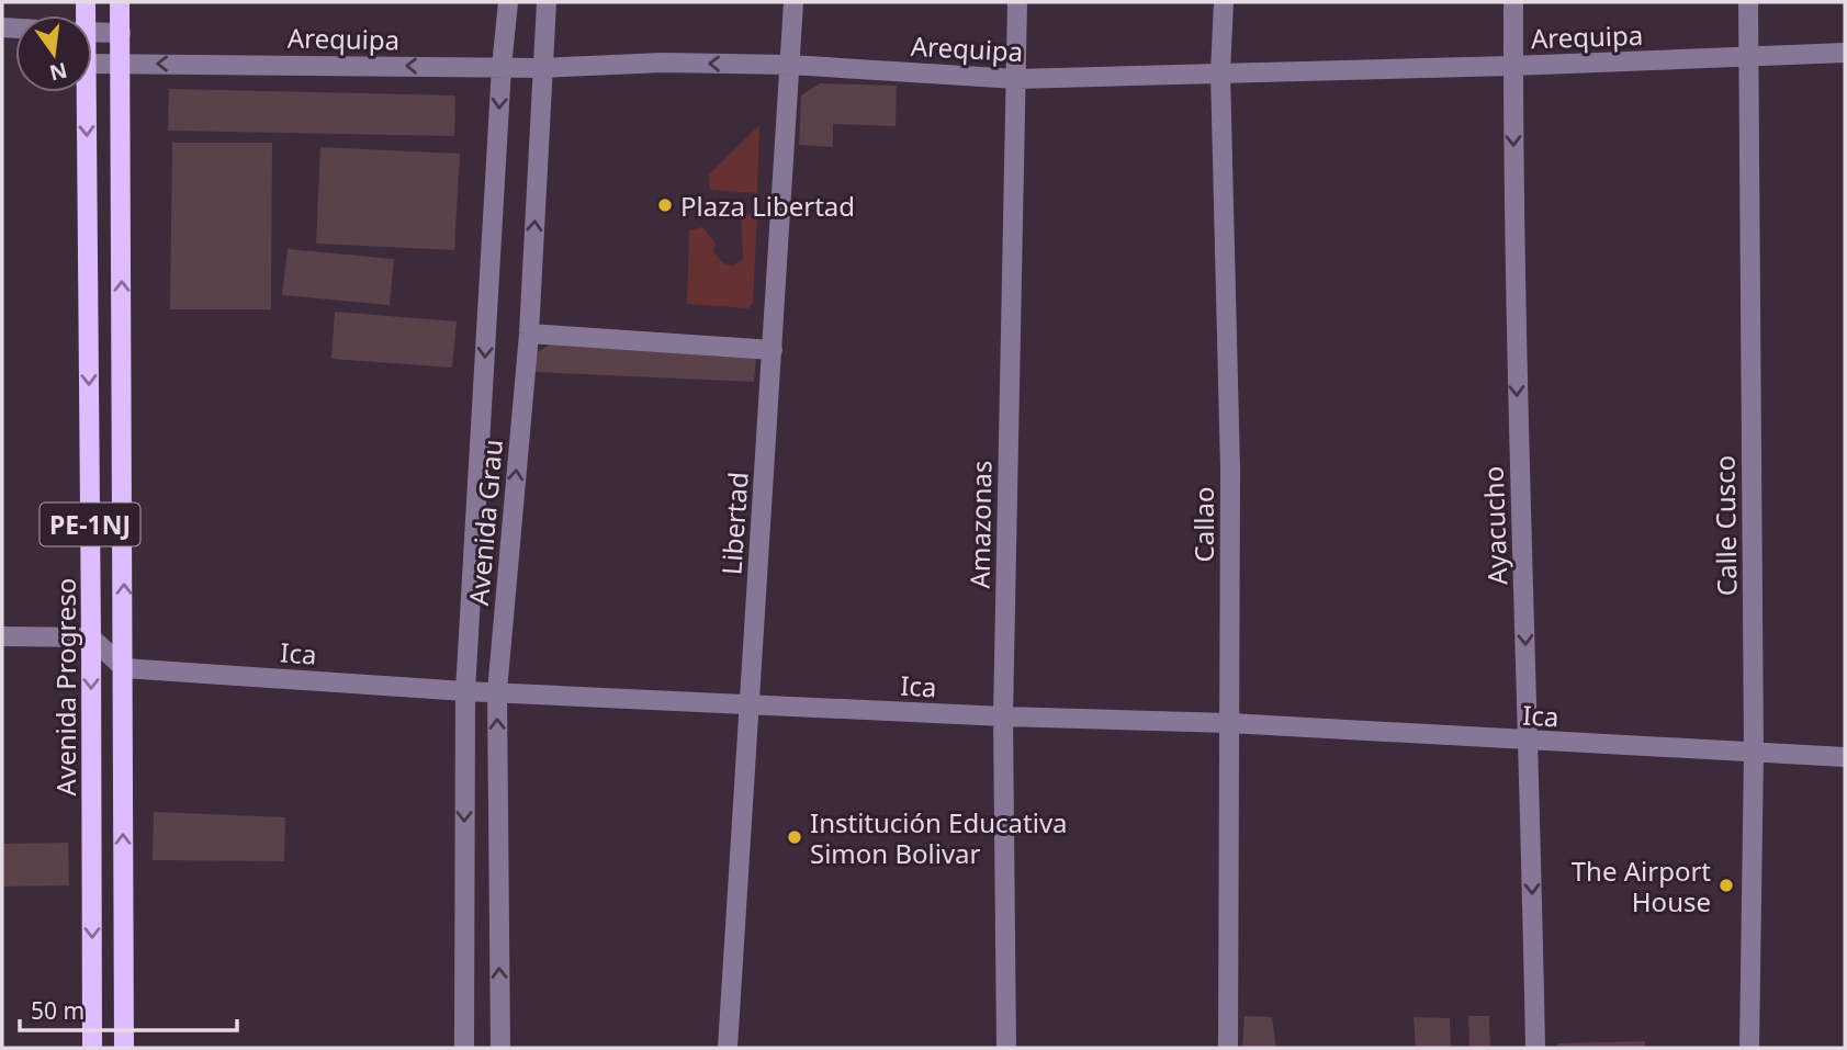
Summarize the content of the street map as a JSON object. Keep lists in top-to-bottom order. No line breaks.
{"streets":{"main road":["PE-1NJ","Avenida Progreso"],"street":["Arequipa","Avenida Grau","Libertad","Amazonas","Callao","Ayacucho","Calle Cusco","Ica"]},"crossings":[["Arequipa","Avenida Grau"],["Arequipa","Libertad"],["Arequipa","PE-1NJ"],["Arequipa","Amazonas"],["Arequipa","Callao"],["Arequipa","Ayacucho"],["Arequipa","Calle Cusco"],["Avenida Grau","Ica"],["Libertad","Ica"],["PE-1NJ","Ica"],["Amazonas","Ica"],["Callao","Ica"],["Ayacucho","Ica"],["Calle Cusco","Ica"]],"one_way":["Arequipa","Ayacucho"],"places":["Plaza Libertad","Institución Educativa Simon Bolivar","The Airport House"],"scale_bar":"50 m","north":"bottom"}
